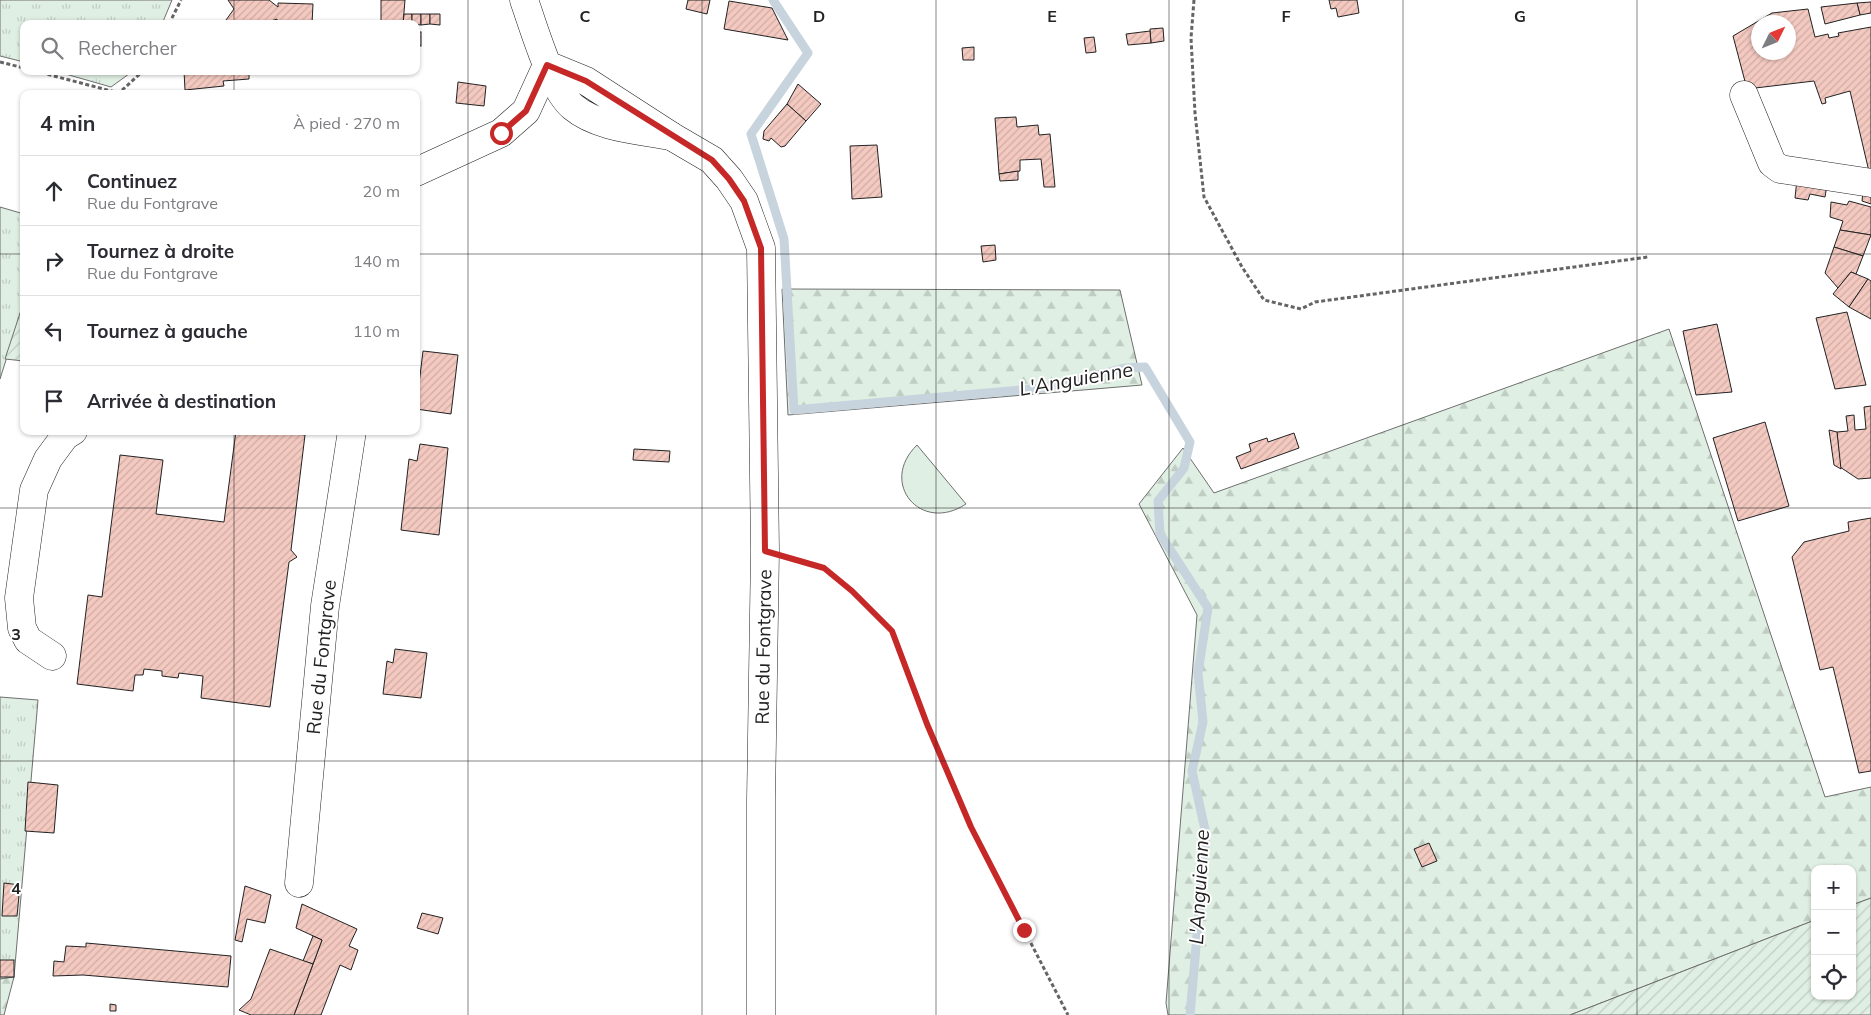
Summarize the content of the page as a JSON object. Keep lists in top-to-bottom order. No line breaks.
{"streets":{"street":["Rue du Fontgrave"]},"water":["L'Anguienne"],"north":"top right","page":{"search":"Rechercher","heading":["4 min","À pied · 270 m"],"list":[["Continuez","Rue du Fontgrave","20 m"],["Tournez à droite","Rue du Fontgrave","140 m"],["Tournez à gauche","110 m"],"Arrivée à destination"],"map_buttons":["+","−"]},"grid":{"columns":["C","D","E","F","G"],"rows":["3","4"]}}
